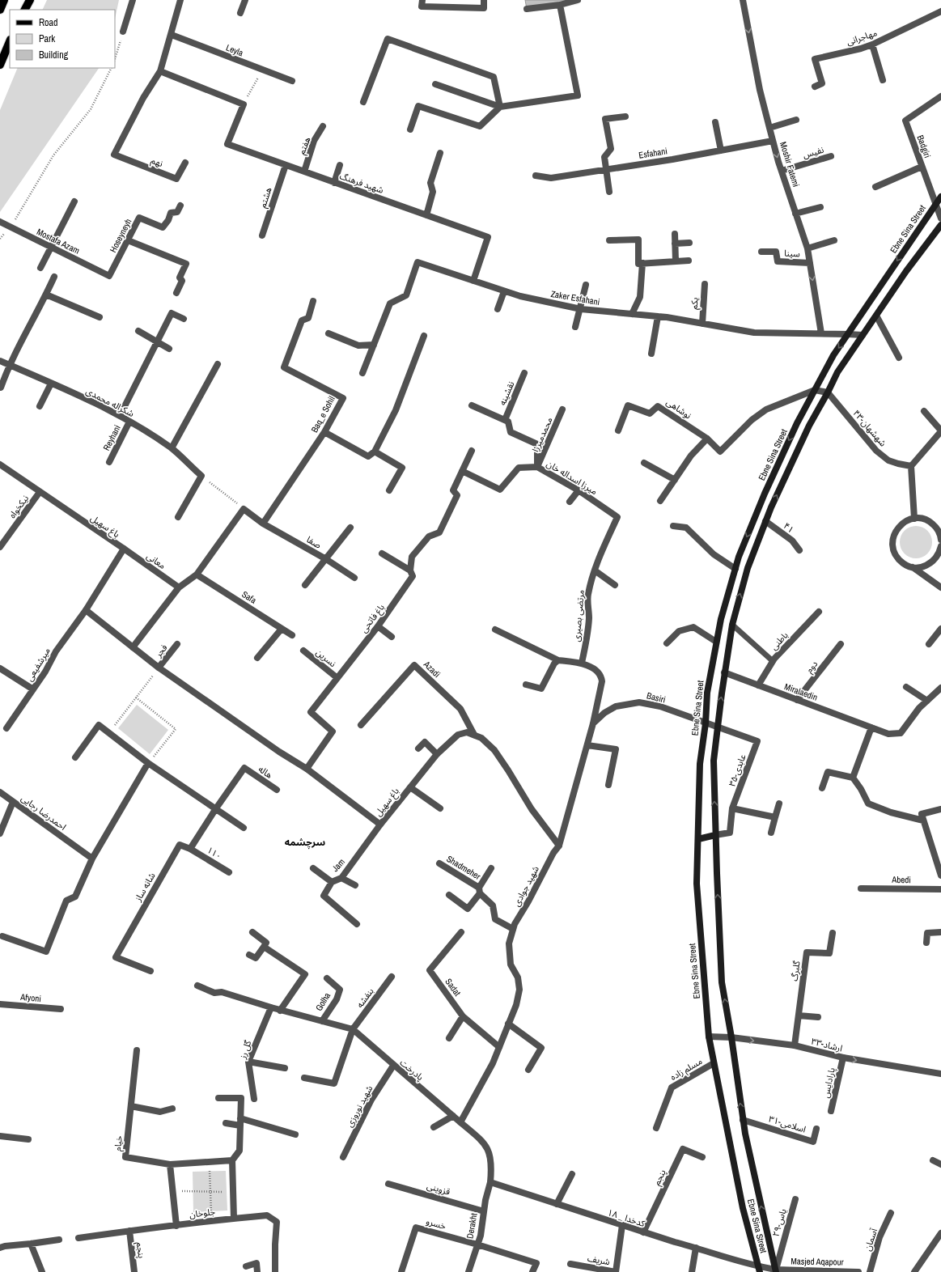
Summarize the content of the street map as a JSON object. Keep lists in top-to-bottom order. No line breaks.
{"streets":{"main road":["Ebne Sina Street"],"street":["مهاجرانی","Leyla","هفتم","Badgiri","نفیس","Esfahani","نهم","Moshir Fatemi","شهید فرهنگ","هشتم","Hoseyneyh","Mostafa Azam","سینا","Zaker Esfahani","یکم","نقشینه","شکراله محمدی","نوشاهی","Baq_e Sohil","۴۳-شهشهان","محمدمیرزا","Reyhani","میرزا اسداله خان","نیکخواه","باغ سهیل","۴۱","صفا","معانی","Safa","مرتضی بصیری","باغ فاتحی","باطنی","فجر","نسرین","میرشفیعی","دوم","Azadi","Miralaedin","Basiri","۳۵-عابدی","هاله","احمدرضا رجایی","۱۱۰","Jam","Shadmeher","Abedi","شهید جوادی","شانه ساز","گلبرگ","Sadat","Afyoni","بنفشه","Golha","۳۳-ارشاد","گل رز","مسلم زاده","پادرخت","پارادایس","شهید نوروزی","۳۱-اسلامی","خیام","پنجم","قزوینی","جلوخان","۱۸ _ کدخدا","۲۹-یاس","خسرو","Derakht","آسمان","شریف","Masjed Aqapour"]},"crossings":[["هفتم","شهید فرهنگ"],["Badgiri","Ebne Sina Street"],["نفیس","Moshir Fatemi"],["Esfahani","Moshir Fatemi"],["Moshir Fatemi","سینا"],["Moshir Fatemi","Zaker Esfahani"],["شهید فرهنگ","هشتم"],["شهید فرهنگ","Zaker Esfahani"],["Ebne Sina Street","Zaker Esfahani"],["Ebne Sina Street","۴۳-شهشهان"],["Ebne Sina Street","۴۱"],["Ebne Sina Street","Miralaedin"],["Ebne Sina Street","Basiri"],["Ebne Sina Street","۳۵-عابدی"],["Ebne Sina Street","۳۳-ارشاد"],["Ebne Sina Street","مسلم زاده"],["Ebne Sina Street","۳۱-اسلامی"],["Ebne Sina Street","۱۸ _ کدخدا"],["Ebne Sina Street","۲۹-یاس"],["Ebne Sina Street","Masjed Aqapour"],["Hoseyneyh","Mostafa Azam"],["Zaker Esfahani","یکم"],["نقشینه","میرزا اسداله خان"],["شکراله محمدی","Reyhani"],["Baq_e Sohil","صفا"],["محمدمیرزا","میرزا اسداله خان"],["میرزا اسداله خان","مرتضی بصیری"],["نیکخواه","باغ سهیل"],["باغ سهیل","معانی"],["باغ سهیل","باغ فاتحی"],["باغ سهیل","فجر"],["باغ سهیل","میرشفیعی"],["باغ سهیل","Azadi"],["باغ سهیل","Jam"],["مرتضی بصیری","شهید جوادی"],["باغ فاتحی","نسرین"],["باطنی","Miralaedin"],["دوم","Miralaedin"],["Basiri","۳۵-عابدی"],["Basiri","شهید جوادی"],["۱۱۰","شانه ساز"],["Shadmeher","شهید جوادی"],["شهید جوادی","Sadat"],["شهید جوادی","پادرخت"],["گلبرگ","۳۳-ارشاد"],["بنفشه","پادرخت"],["۳۳-ارشاد","پارادایس"],["پادرخت","شهید نوروزی"],["پنجم","جلوخان"],["پنجم","۱۸ _ کدخدا"],["قزوینی","Derakht"],["۱۸ _ کدخدا","Derakht"],["۱۸ _ کدخدا","شریف"],["۱۸ _ کدخدا","Masjed Aqapour"],["۲۹-یاس","Masjed Aqapour"],["خسرو","Derakht"]],"one_way":["Moshir Fatemi","۳۳-ارشاد"],"districts":["سرچشمه"],"legend":["Road","Park","Building"]}
